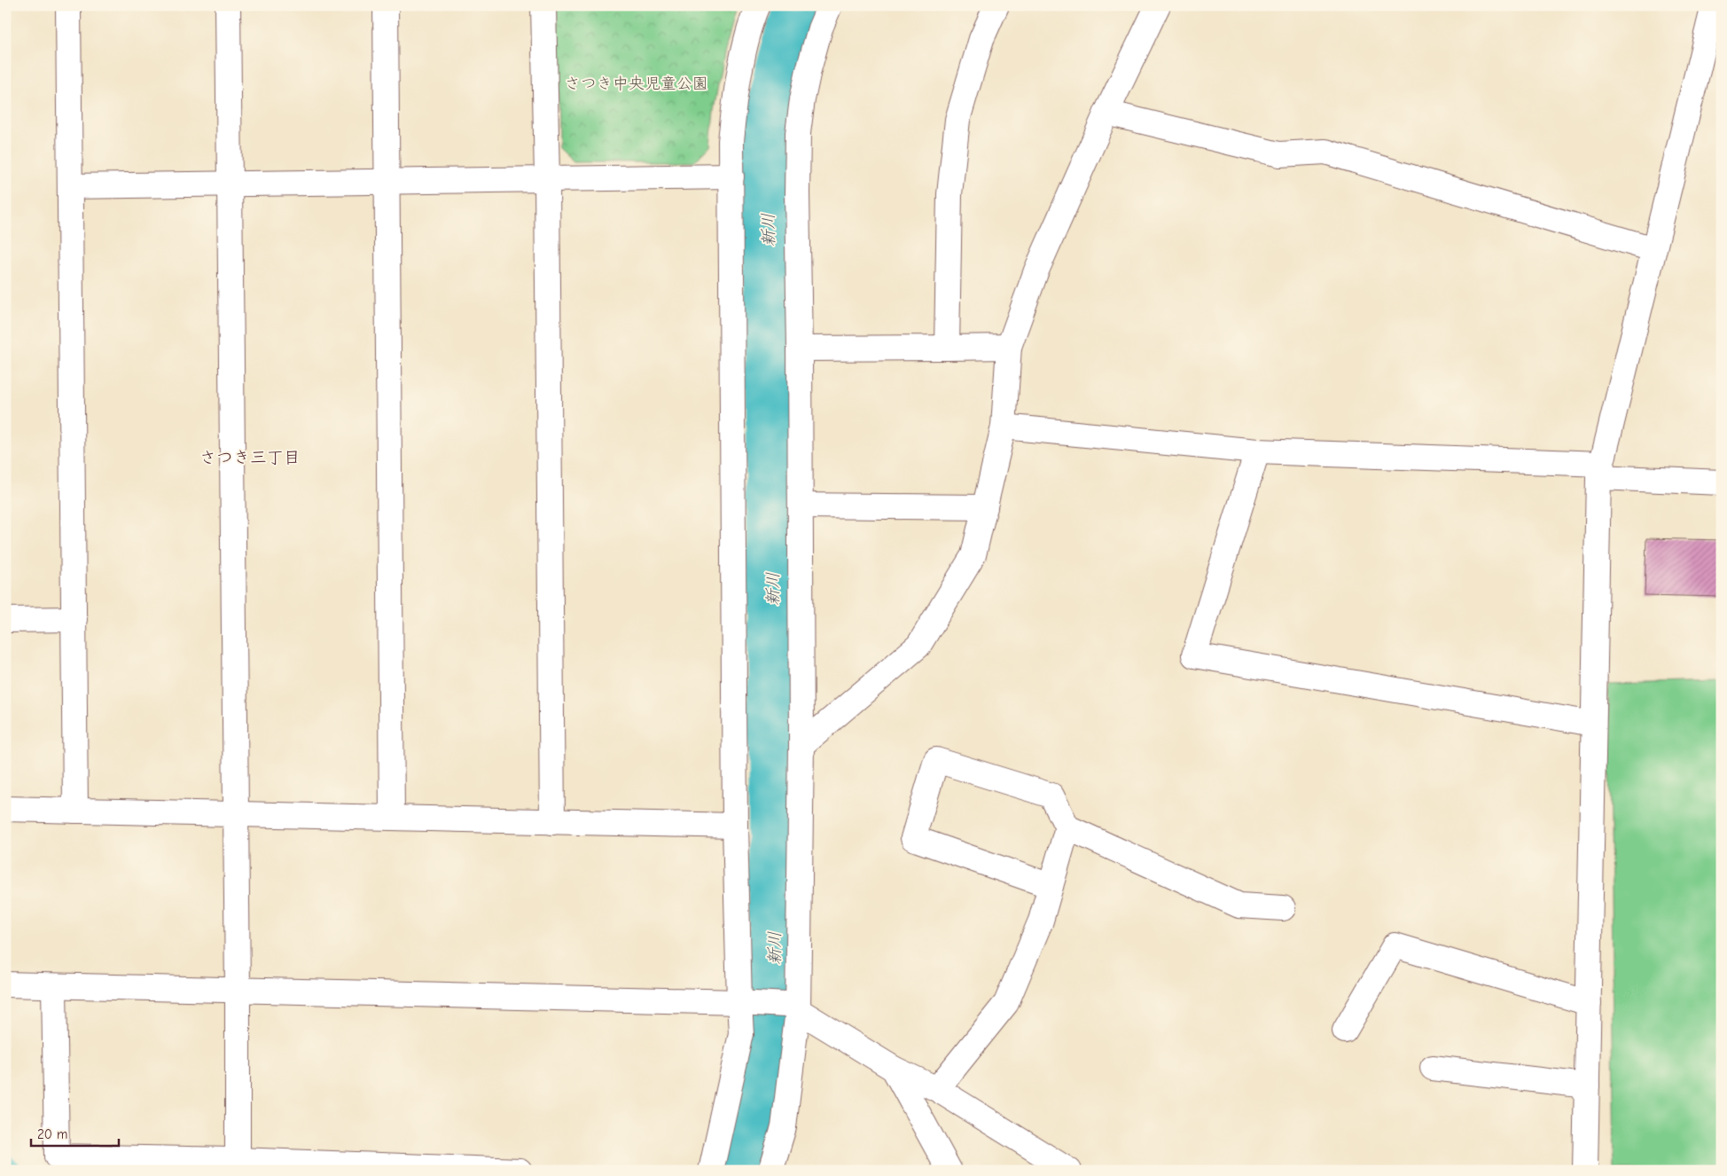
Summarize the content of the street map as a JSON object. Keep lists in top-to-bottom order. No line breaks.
{"districts":["さつき三丁目"],"water":["新川"],"parks":["さつき中央児童公園"],"scale_bar":"20 m"}
